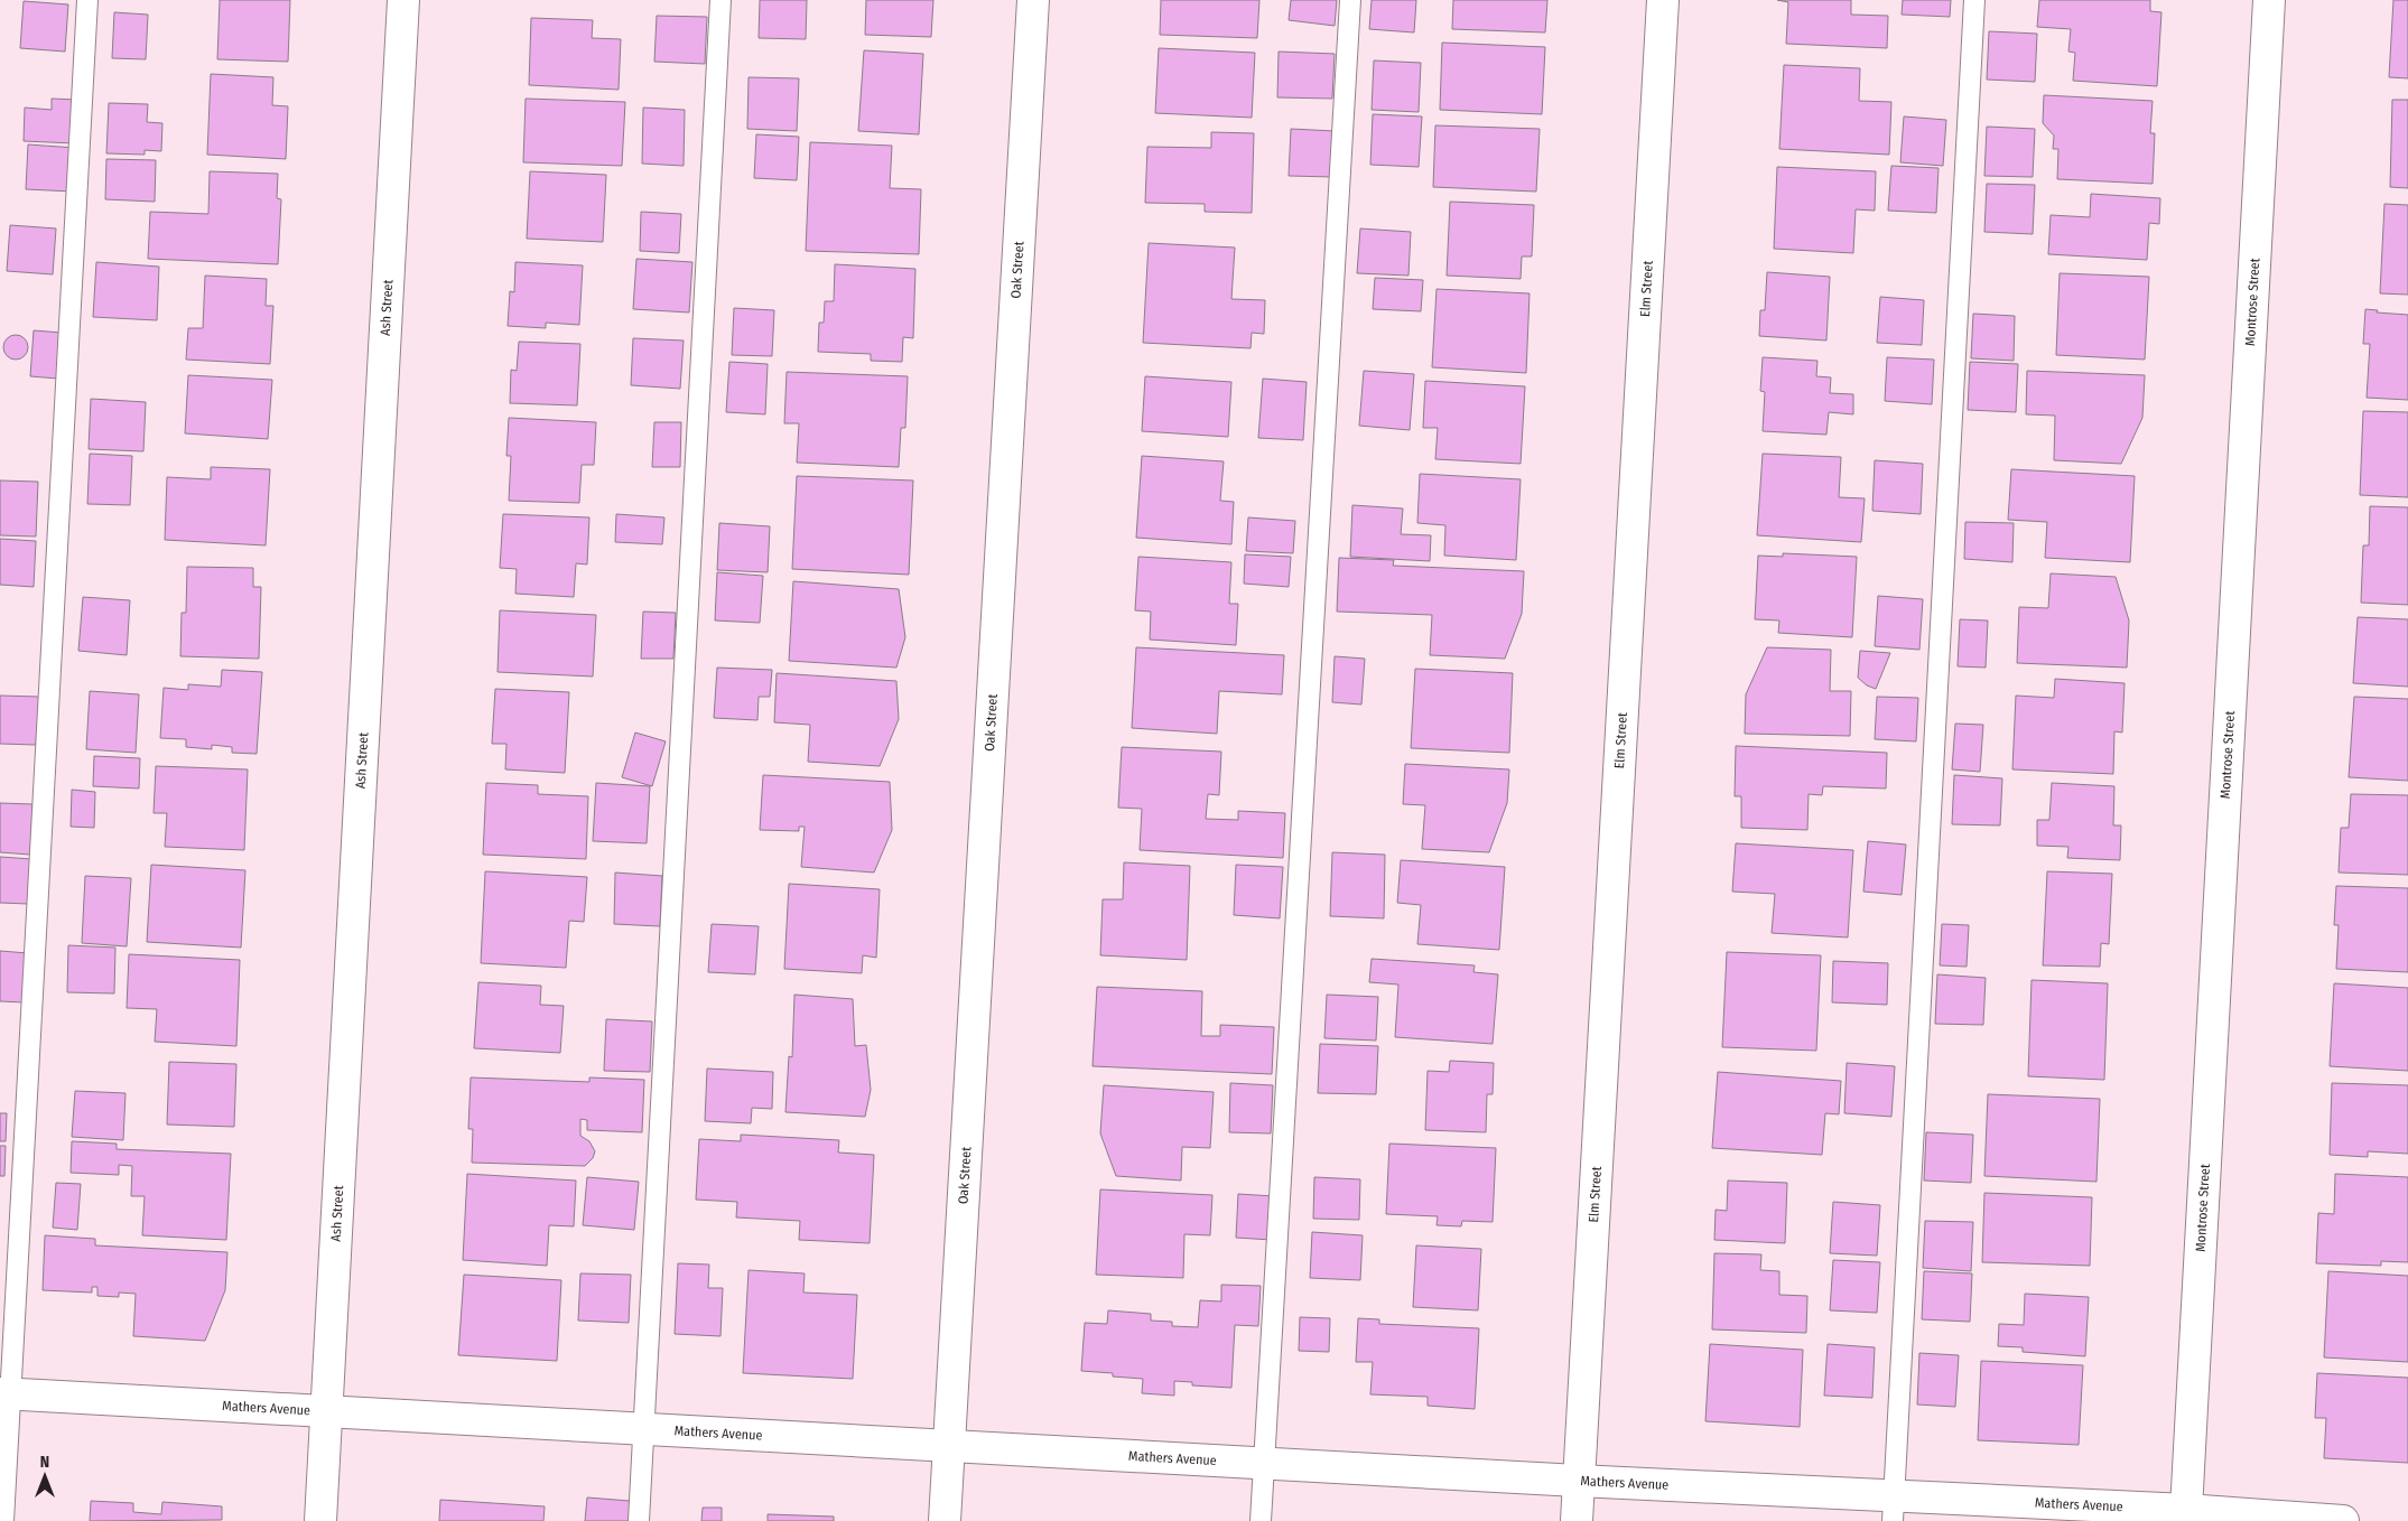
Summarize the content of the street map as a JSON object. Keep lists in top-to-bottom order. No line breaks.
{"streets":{"street":["Oak Street","Elm Street","Montrose Street","Ash Street","Mathers Avenue"]},"crossings":[["Oak Street","Mathers Avenue"],["Elm Street","Mathers Avenue"],["Montrose Street","Mathers Avenue"],["Ash Street","Mathers Avenue"]],"north":"top"}
